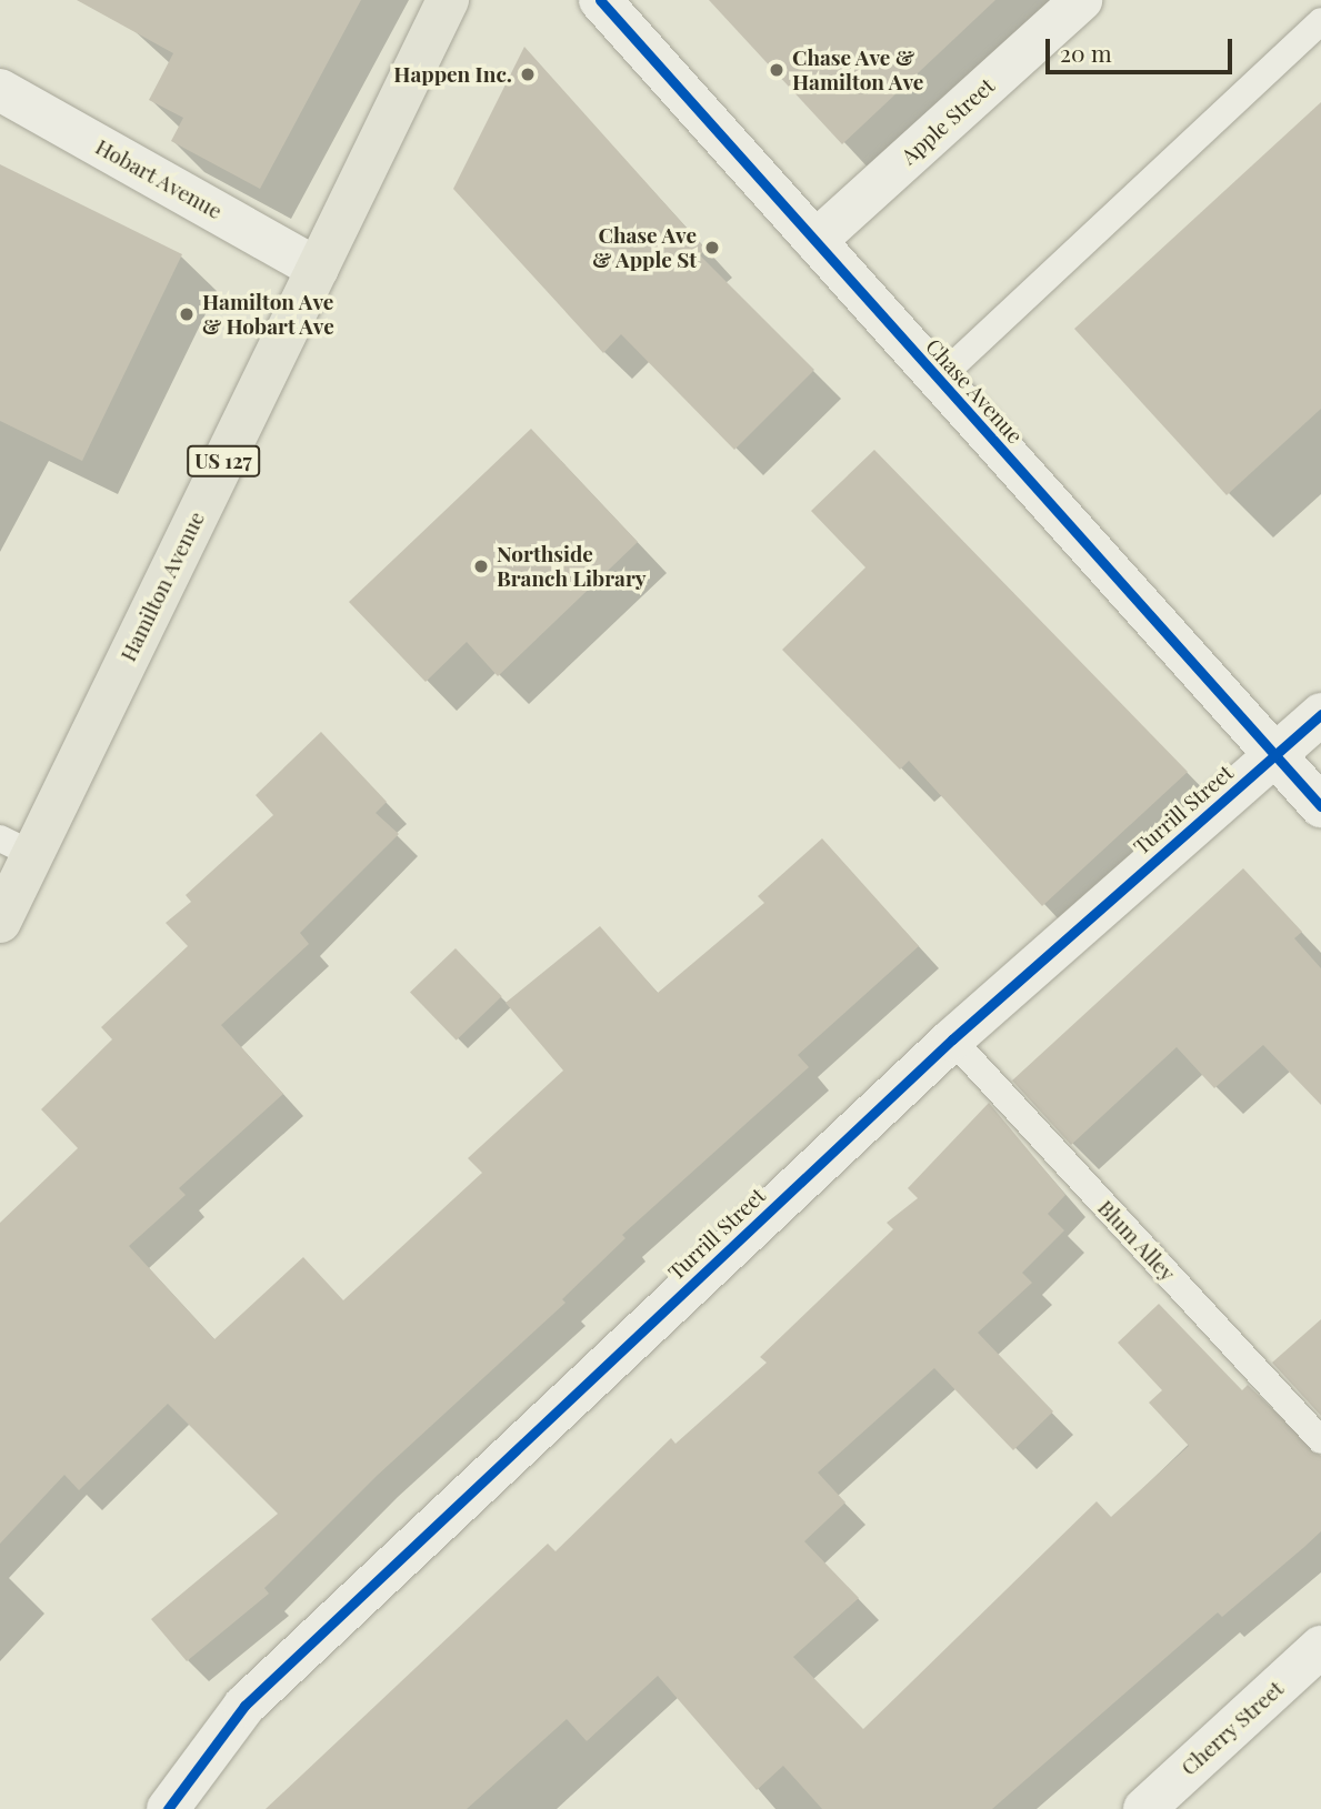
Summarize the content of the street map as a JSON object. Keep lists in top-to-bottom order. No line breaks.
{"streets":{"main road":["US 127","Hamilton Avenue"],"street":["Apple Street","Hobart Avenue","Chase Avenue","Turrill Street","Cherry Street"],"lane":["Blum Alley"]},"crossings":[["Apple Street","Chase Avenue"],["Hobart Avenue","Hamilton Avenue"],["Chase Avenue","Turrill Street"],["Turrill Street","Blum Alley"]],"places":["Chase Ave & Hamilton Ave","Happen Inc.","Chase Ave & Apple St","Hamilton Ave & Hobart Ave","Northside Branch Library"],"scale_bar":"20 m"}
